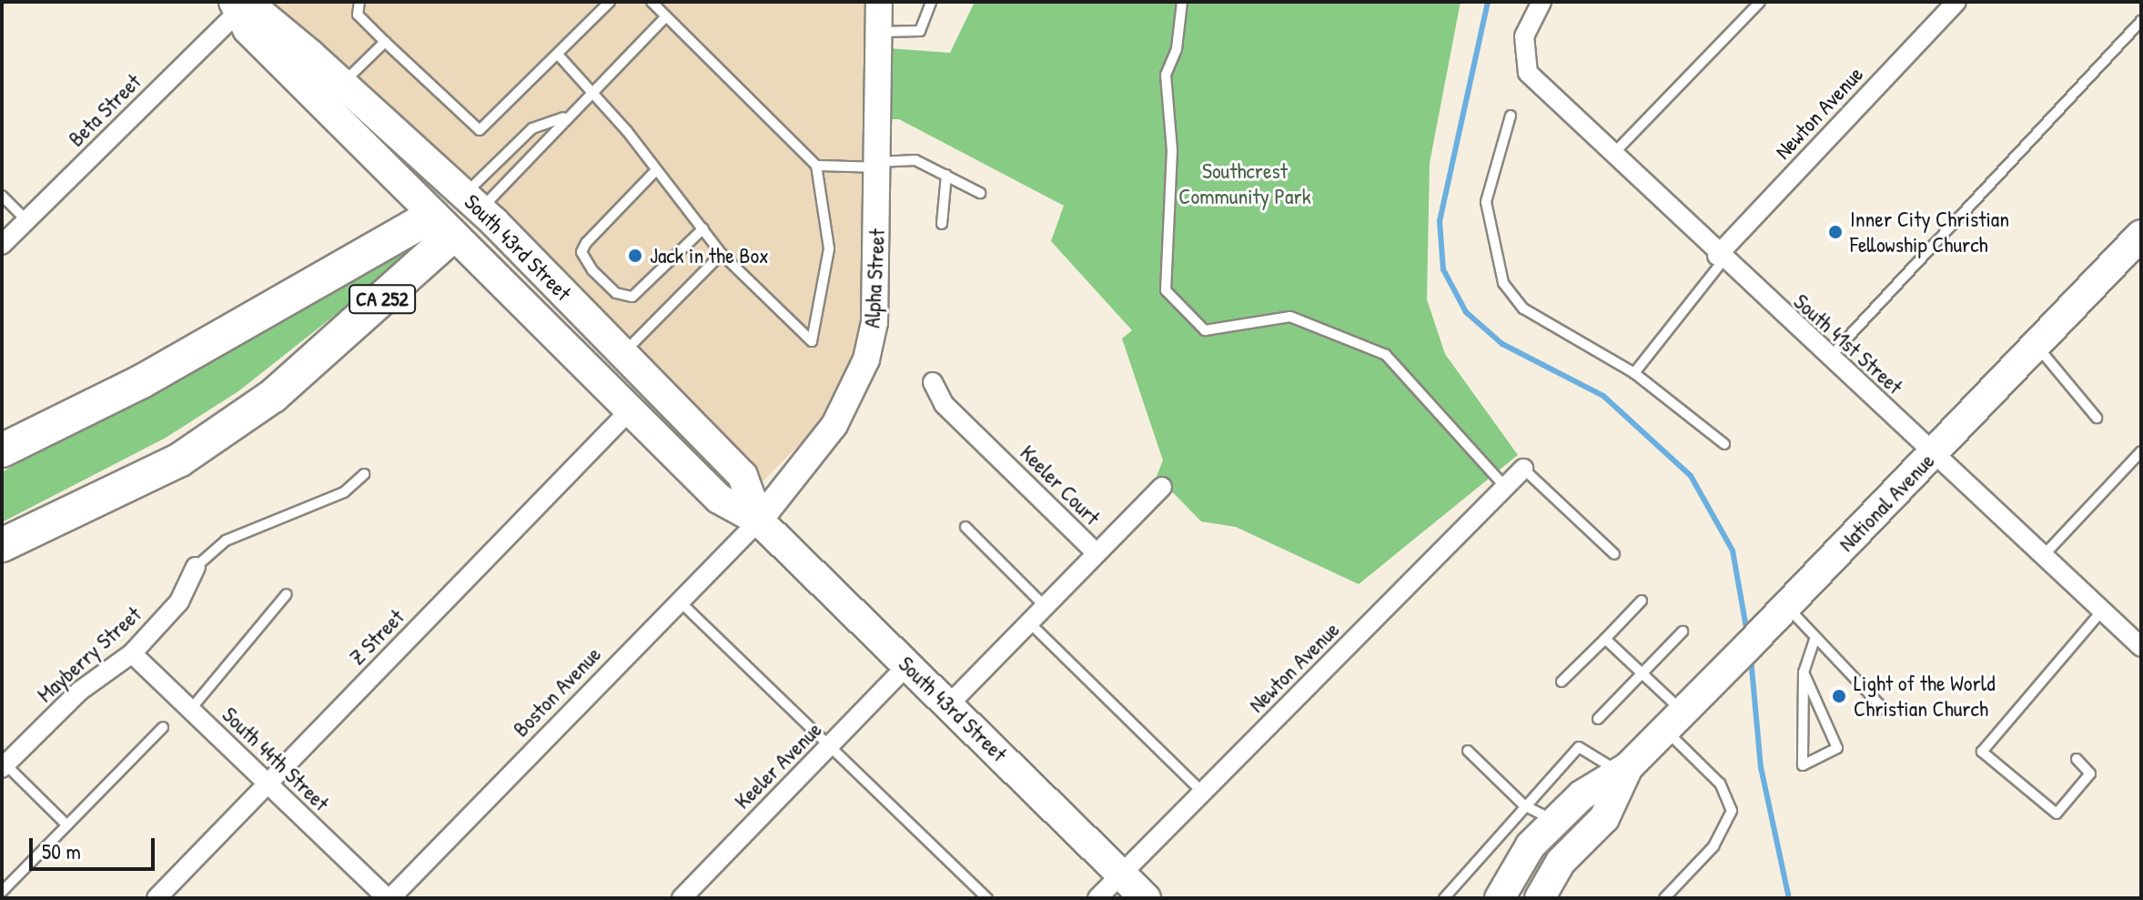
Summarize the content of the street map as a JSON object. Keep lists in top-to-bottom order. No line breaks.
{"streets":{"highway":["CA 252"],"main road":["South 43rd Street","National Avenue"],"street":["Beta Street","Newton Avenue","Alpha Street","South 41st Street","Keeler Court","Z Street","Mayberry Street","Boston Avenue","South 44th Street","Keeler Avenue"]},"crossings":[["Beta Street","South 43rd Street"],["Newton Avenue","South 43rd Street"],["Newton Avenue","South 41st Street"],["South 43rd Street","Alpha Street"],["South 43rd Street","CA 252"],["South 43rd Street","Z Street"],["South 43rd Street","Boston Avenue"],["South 43rd Street","Keeler Avenue"],["Alpha Street","Boston Avenue"],["South 41st Street","National Avenue"],["Z Street","South 44th Street"],["Mayberry Street","South 44th Street"],["Boston Avenue","South 44th Street"]],"parks":["Southcrest Community Park"],"places":["Inner City Christian Fellowship Church","Jack in the Box","Light of the World Christian Church"],"scale_bar":"50 m"}
